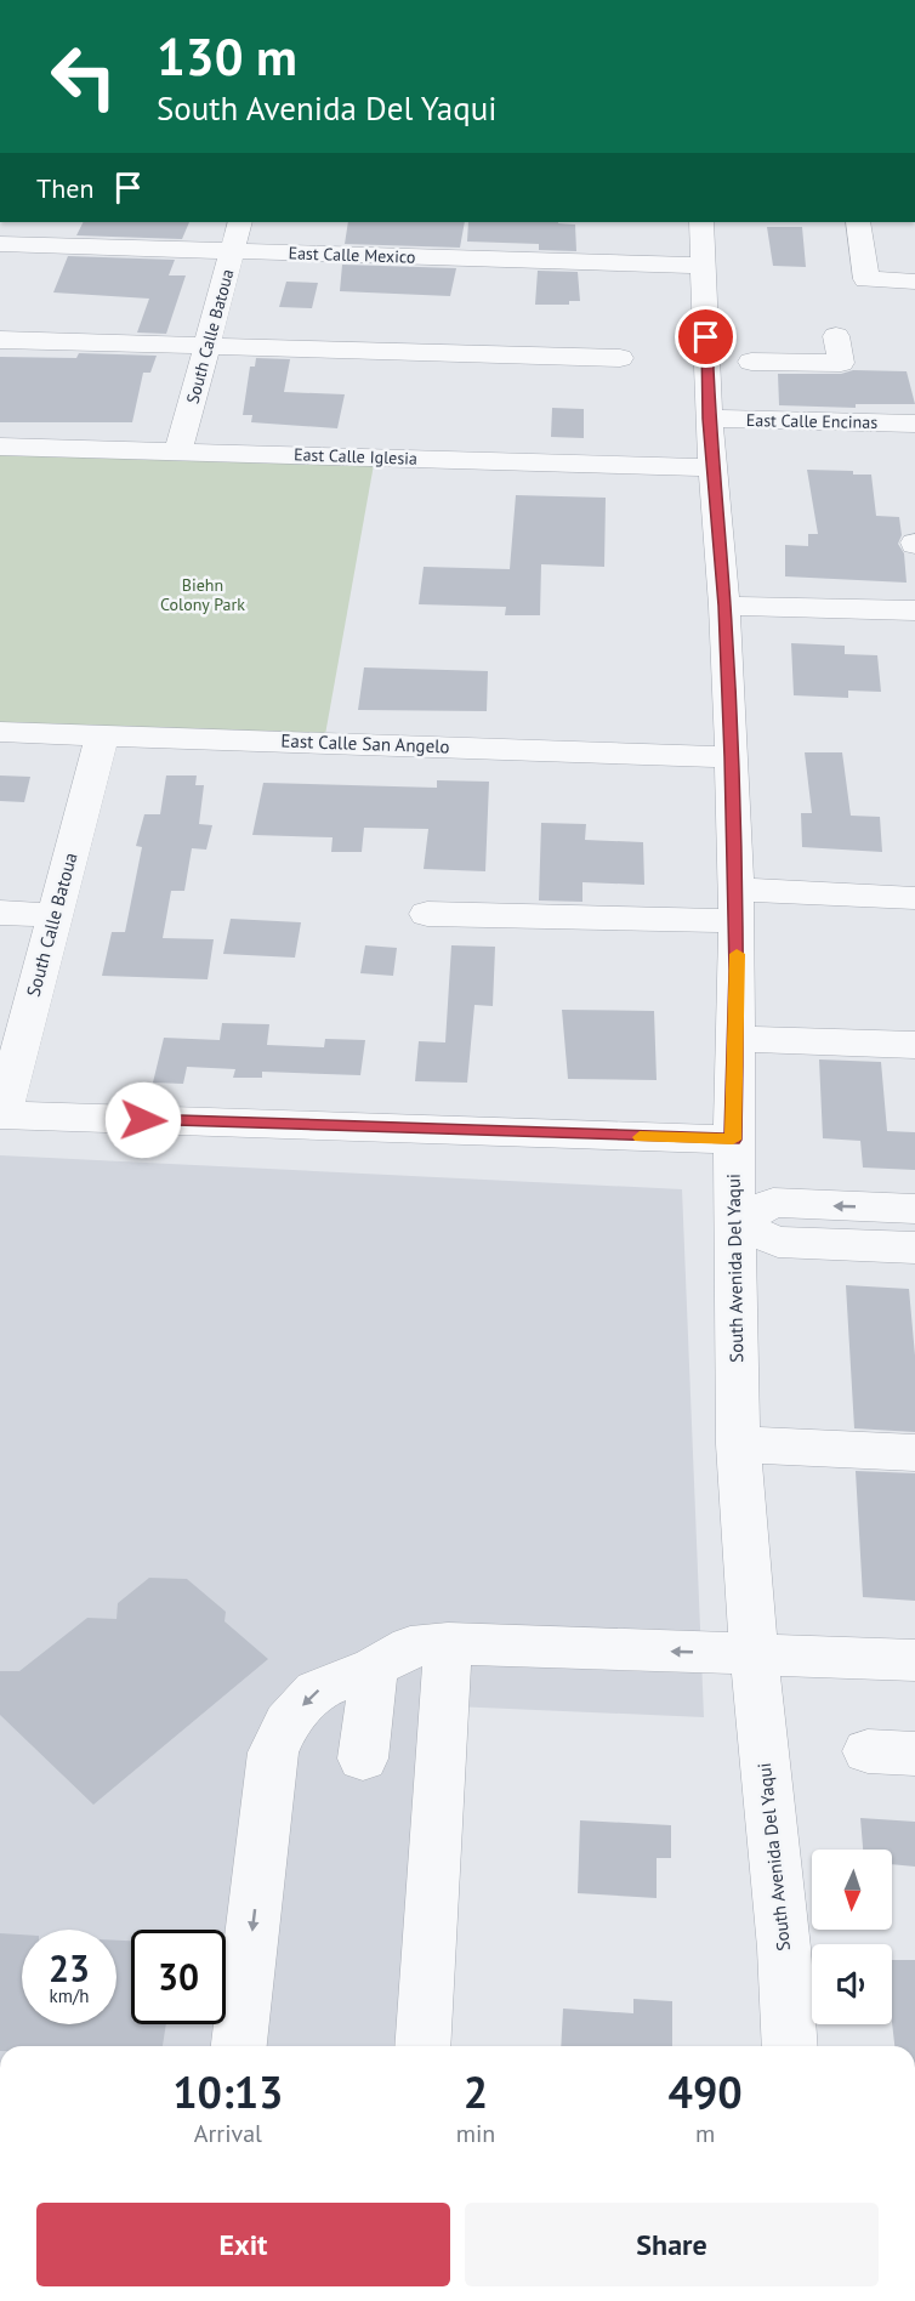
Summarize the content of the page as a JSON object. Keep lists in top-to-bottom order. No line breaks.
{"streets":{"street":["East Calle Mexico","South Calle Batoua","East Calle Encinas","East Calle Iglesia","East Calle San Angelo","South Avenida Del Yaqui"]},"crossings":[["East Calle Mexico","South Calle Batoua"],["East Calle Mexico","South Avenida Del Yaqui"],["South Calle Batoua","East Calle Iglesia"],["South Calle Batoua","East Calle San Angelo"],["East Calle Encinas","South Avenida Del Yaqui"],["East Calle Iglesia","South Avenida Del Yaqui"],["East Calle San Angelo","South Avenida Del Yaqui"]],"parks":["Biehn Colony Park"],"north":"bottom","page":{"turn":["130 m","South Avenida Del Yaqui"],"then":"Then","speed":"23 km/h","limit":"30","eta":["10:13","Arrival","2","min","490","m"],"buttons":["Exit","Share"]}}
